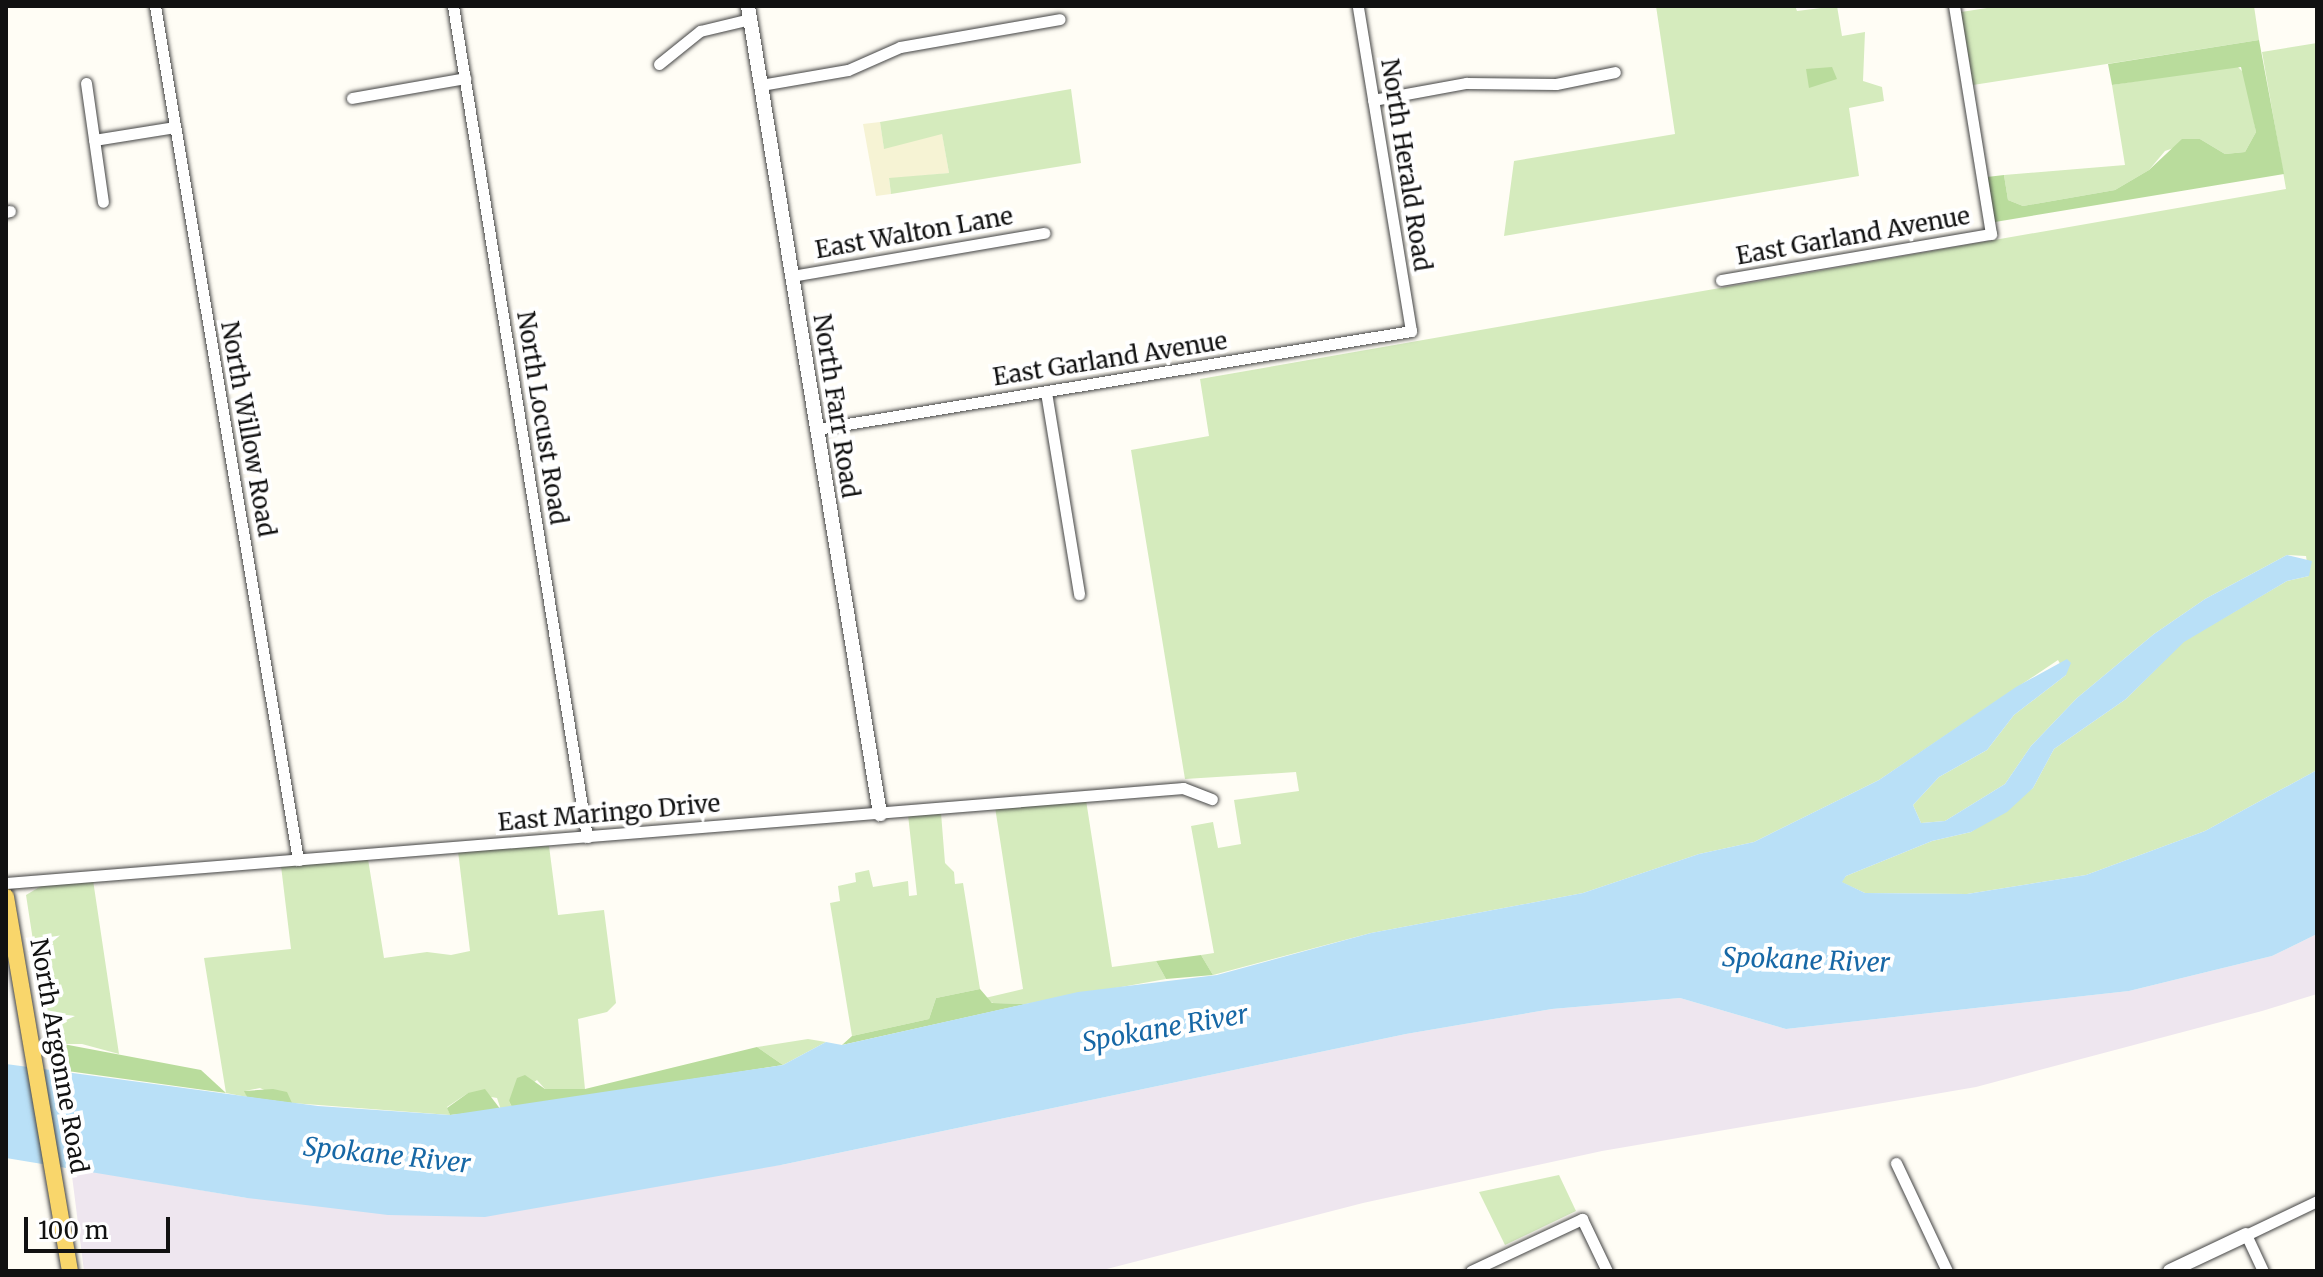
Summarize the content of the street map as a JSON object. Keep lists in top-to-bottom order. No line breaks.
{"streets":{"main road":["North Argonne Road"],"street":["North Herald Road","East Walton Lane","East Garland Avenue","North Farr Road","North Locust Road","North Willow Road","East Maringo Drive"]},"crossings":[["North Herald Road","East Garland Avenue"],["East Walton Lane","North Farr Road"],["East Garland Avenue","North Farr Road"],["North Farr Road","East Maringo Drive"],["North Locust Road","East Maringo Drive"],["North Willow Road","East Maringo Drive"]],"water":["Spokane River"],"scale_bar":"100 m"}
